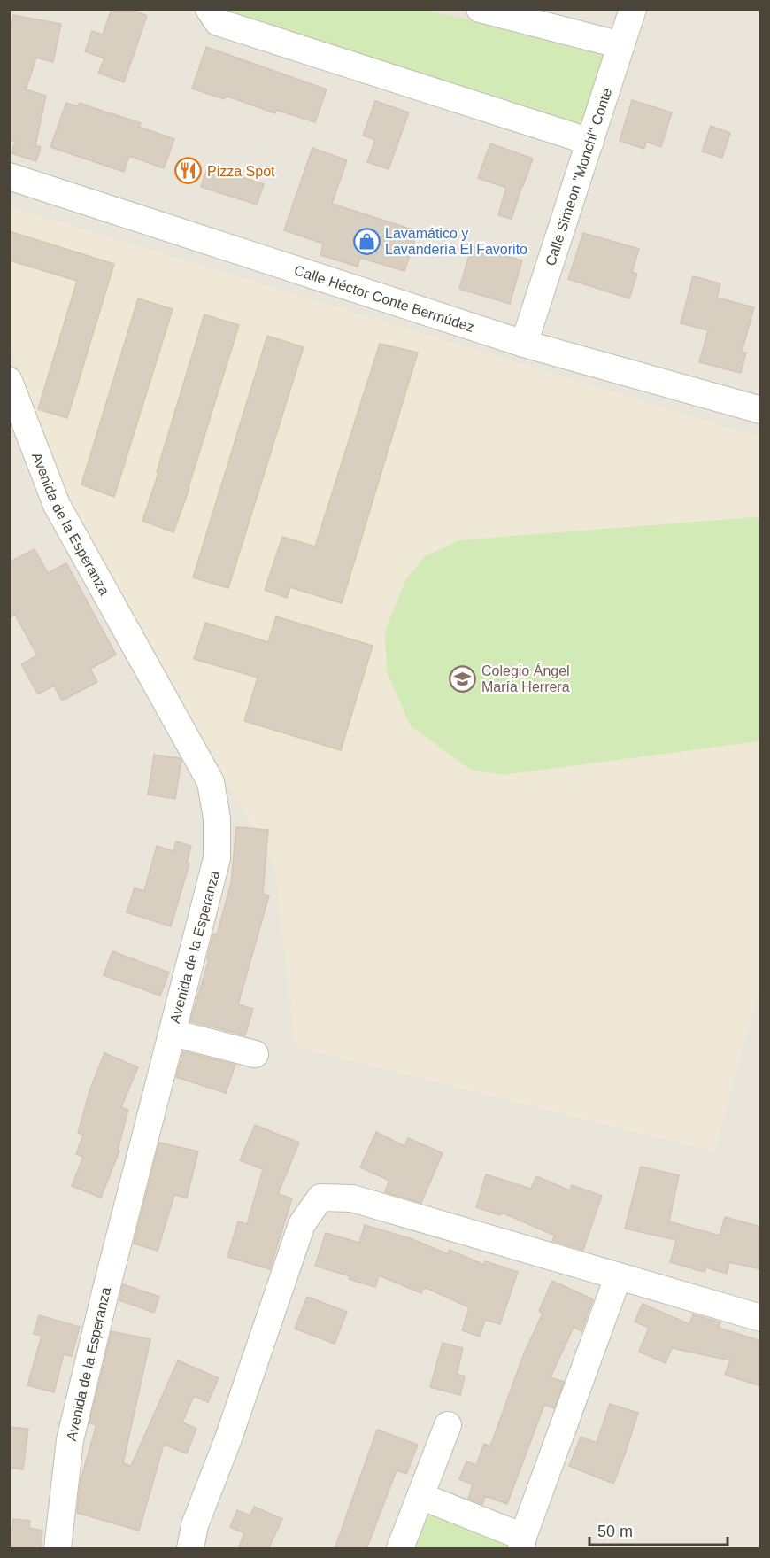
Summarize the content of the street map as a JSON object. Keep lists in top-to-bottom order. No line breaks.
{"streets":{"street":["Calle Simeon \"Monchi\" Conte","Calle Héctor Conte Bermúdez","Avenida de la Esperanza"]},"crossings":[["Calle Simeon \"Monchi\" Conte","Calle Héctor Conte Bermúdez"]],"places":{"restaurant":["Pizza Spot"],"shop":["Lavamático y Lavandería El Favorito"],"school or university":["Colegio Ángel María Herrera"]},"scale_bar":"50 m"}
